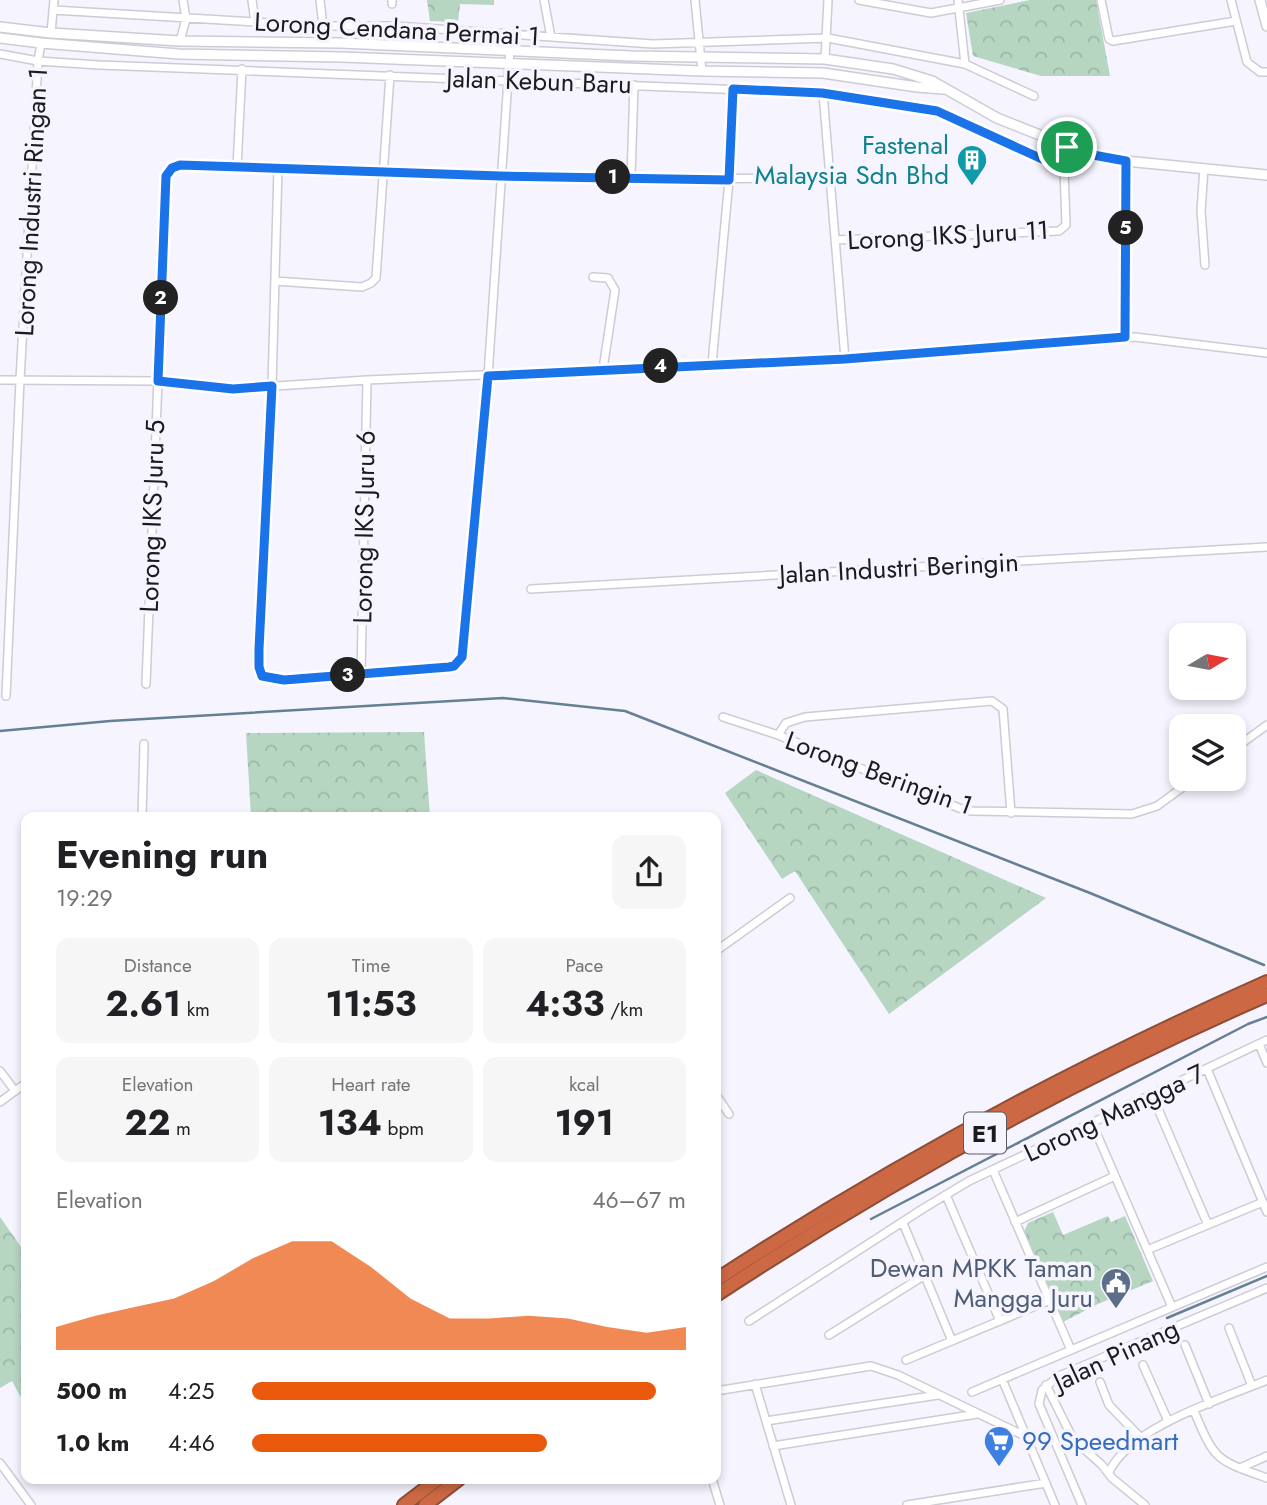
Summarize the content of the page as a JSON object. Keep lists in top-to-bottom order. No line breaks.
{"streets":{"highway":["E1"],"street":["Lorong Cendana Permai 1","Jalan Kebun Baru","Lorong Industri Ringan 1","Lorong IKS Juru 11","Lorong IKS Juru 5","Lorong IKS Juru 6","Jalan Industri Beringin","Lorong Beringin 1","Lorong Mangga 7","Jalan Pinang"]},"crossings":[["Jalan Kebun Baru","Lorong Industri Ringan 1"],["Jalan Kebun Baru","Lorong IKS Juru 11"]],"places":{"building":["Fastenal Malaysia Sdn Bhd"],"public building":["Dewan MPKK Taman Mangga Juru"],"supermarket":["99 Speedmart"]},"north":"right","page":{"pins":["1","5","2","4","3"],"heading":["Evening run","19:29"],"stats":[["Distance","2.61 km"],["Time","11:53"],["Pace","4:33 /km"],["Elevation","22 m"],["Heart rate","134 bpm"],["kcal","191"]],"chart":["Elevation","46–67 m"],"list":[{"name":"500 m","note":"4:25"},{"name":"1.0 km","note":"4:46"}]}}
